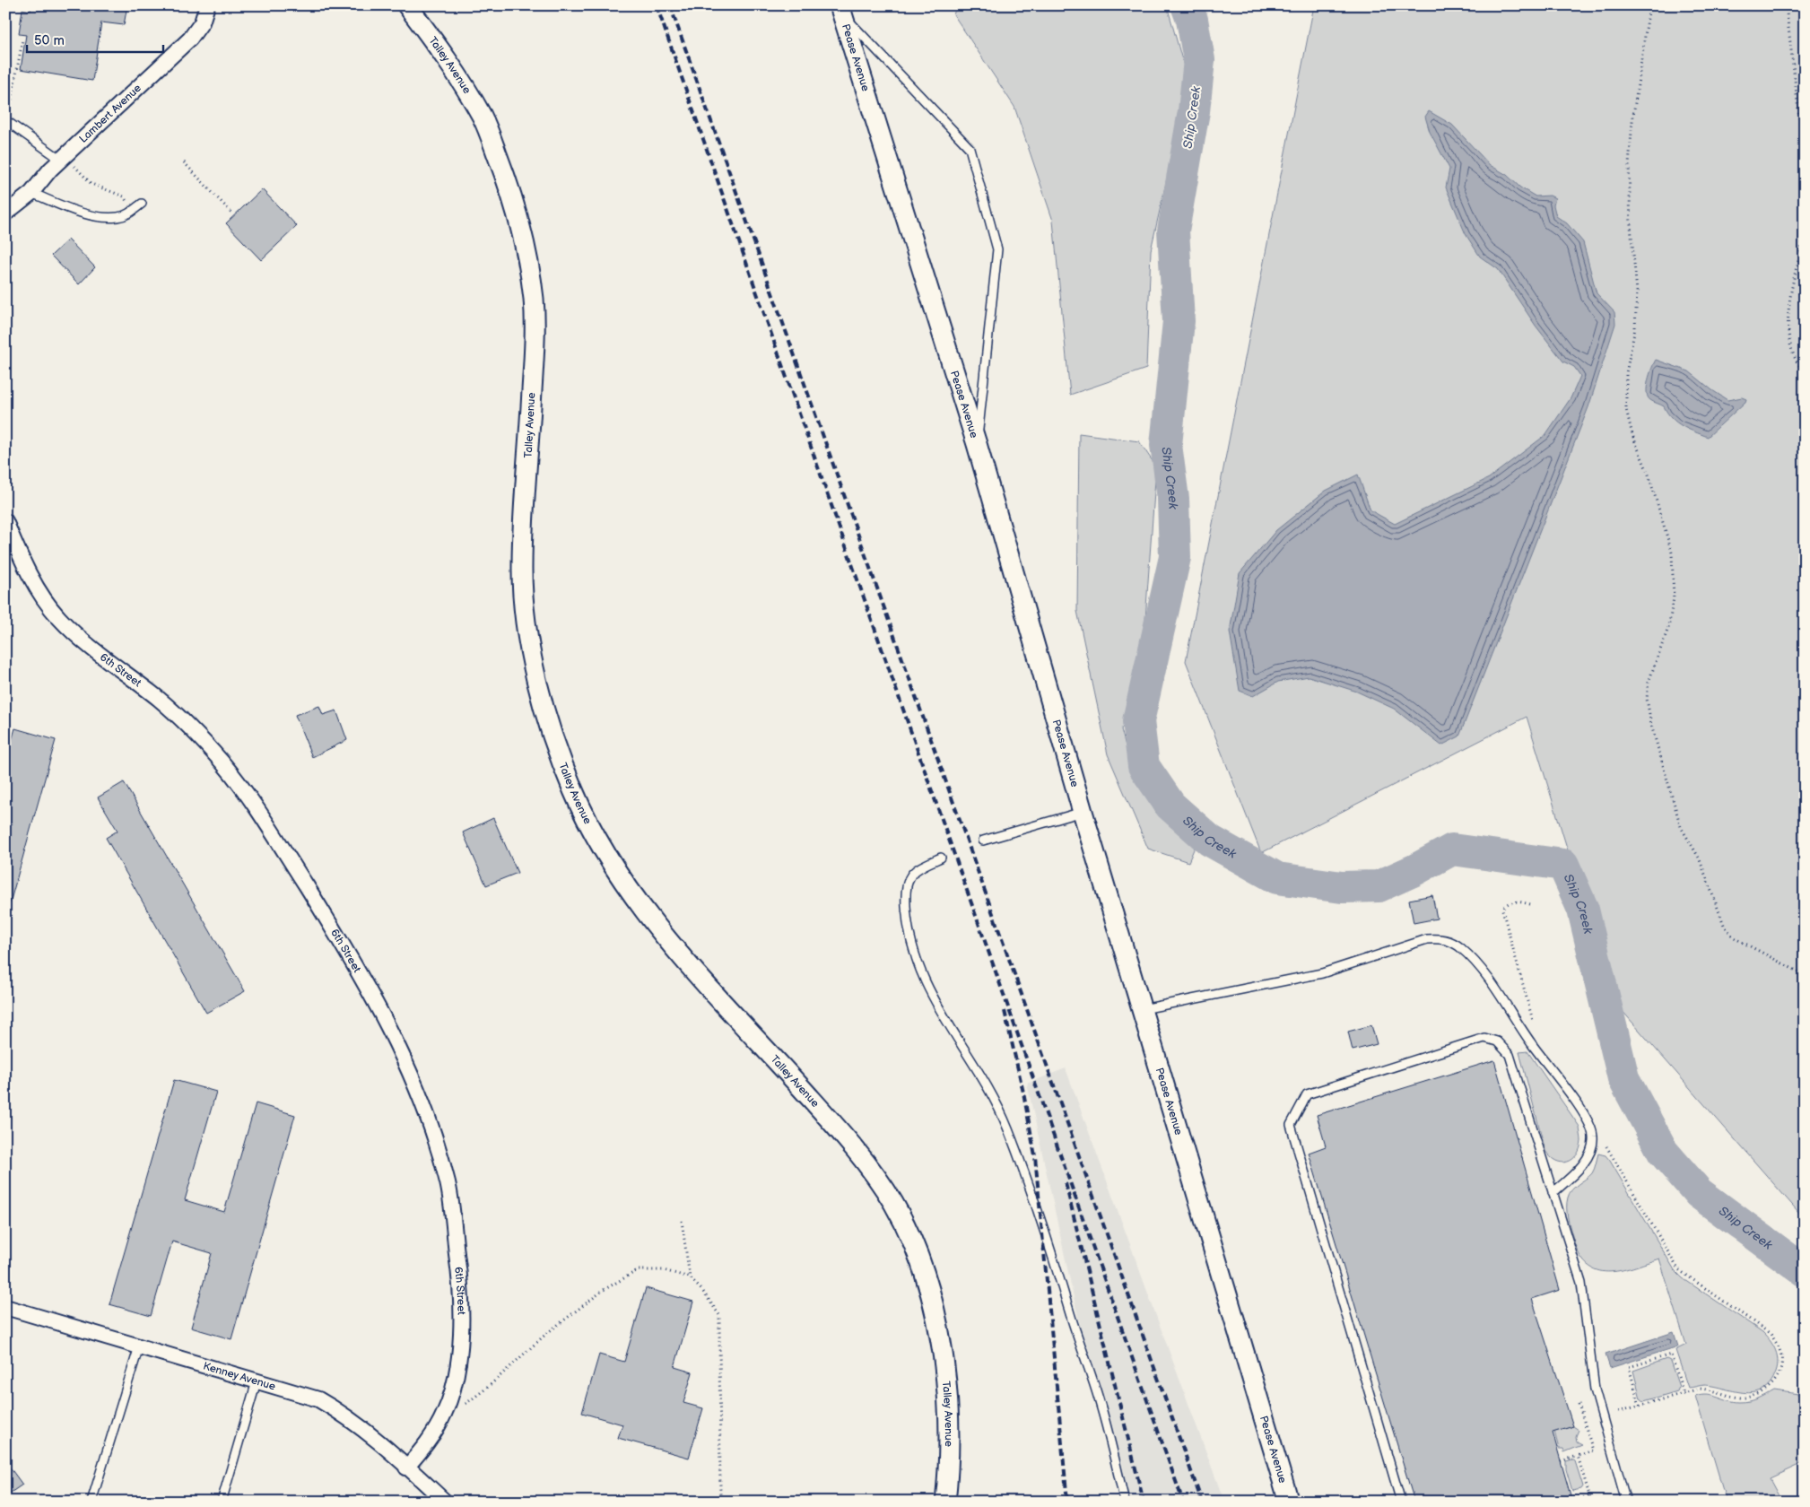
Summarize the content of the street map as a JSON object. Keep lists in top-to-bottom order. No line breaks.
{"streets":{"street":["Pease Avenue","Talley Avenue","Lambert Avenue","6th Street","Kenney Avenue"]},"crossings":[["6th Street","Kenney Avenue"]],"water":["Ship Creek"],"scale_bar":"50 m"}
